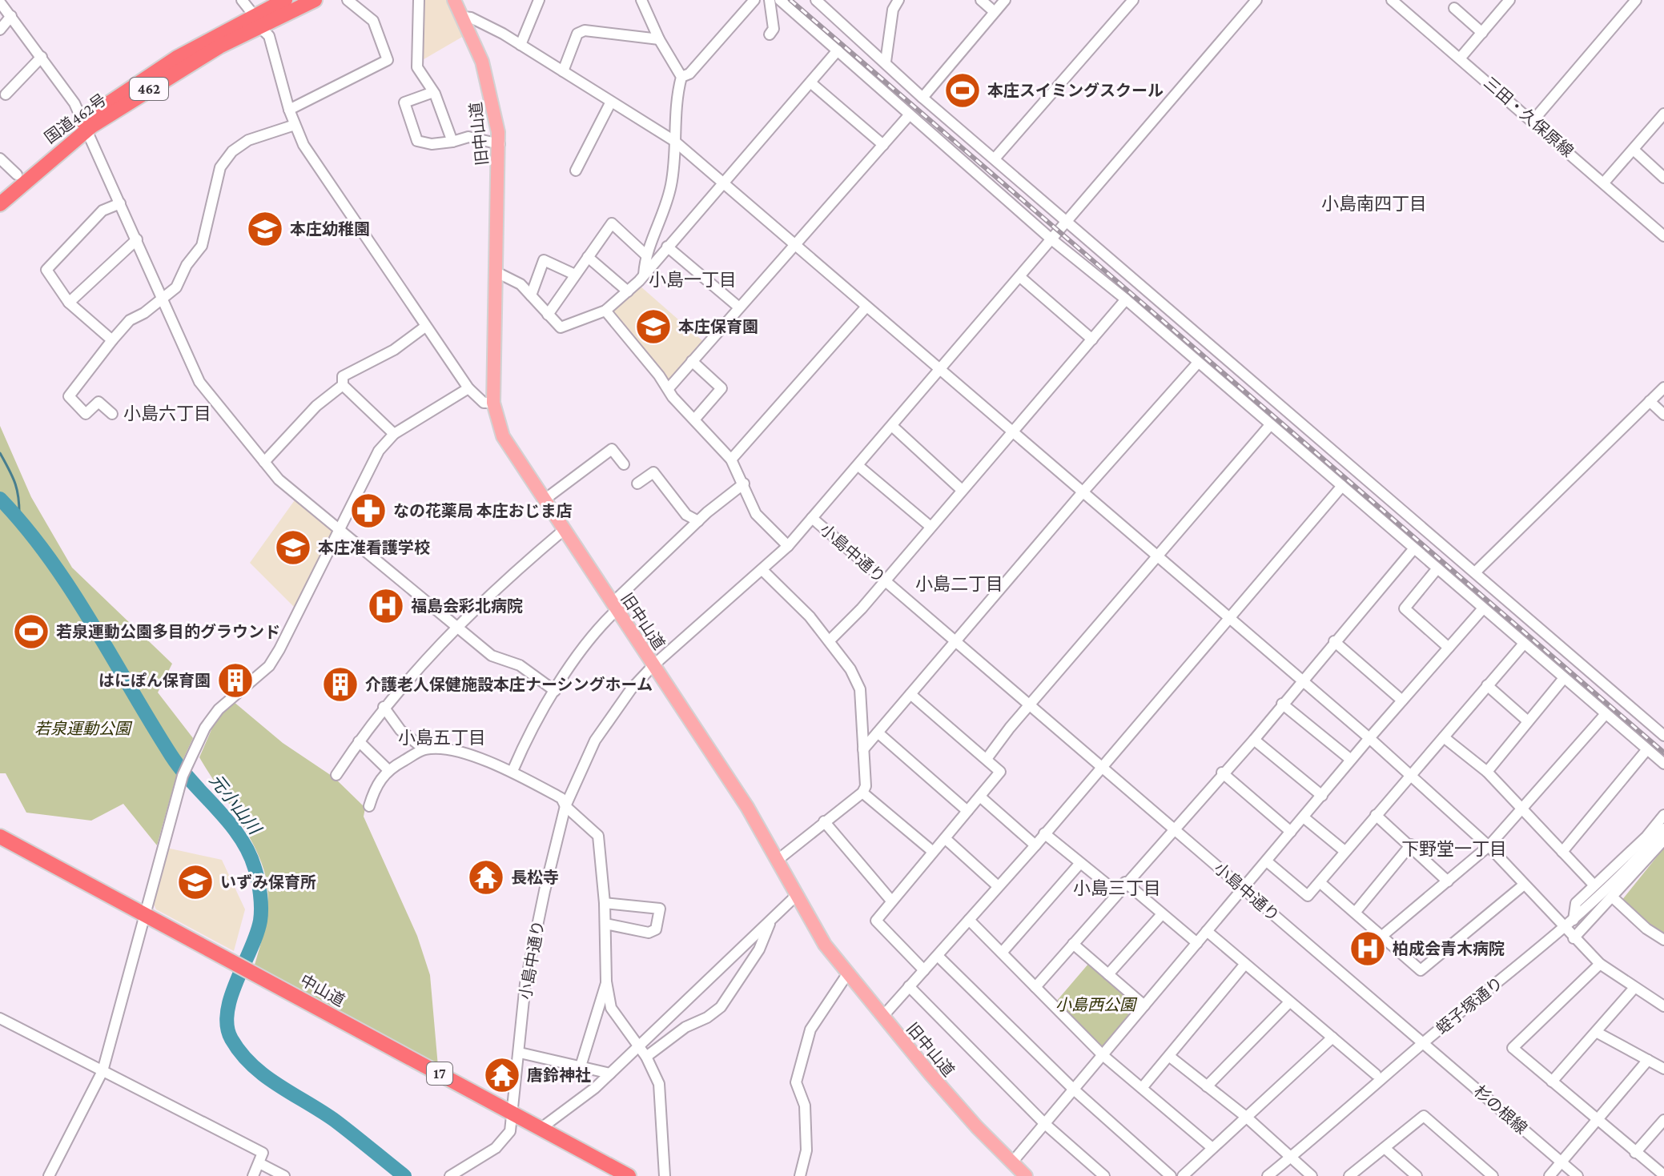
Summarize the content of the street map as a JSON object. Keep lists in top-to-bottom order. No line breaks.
{"streets":{"highway":["462","国道462号","中山道","17"],"main road":["旧中山道"],"street":["三田・久保原線","小島中通り","蛭子塚通り","杉の根線"]},"crossings":[["旧中山道","小島中通り"],["小島中通り","中山道"],["小島中通り","蛭子塚通り"],["小島中通り","杉の根線"],["蛭子塚通り","杉の根線"]],"districts":["小島南四丁目","小島一丁目","小島六丁目","小島二丁目","小島五丁目","下野堂一丁目","小島三丁目"],"water":["元小山川"],"parks":["若泉運動公園","小島西公園"],"places":{"sports":["本庄スイミングスクール","若泉運動公園多目的グラウンド"],"school or university":["本庄幼稚園","本庄保育園","本庄准看護学校","いずみ保育所"],"pharmacy":["なの花薬局 本庄おじま店"],"hospital":["福島会彩北病院","柏成会青木病院"],"building":["はにぽん保育園","介護老人保健施設本庄ナーシングホーム"],"temple":["長松寺","唐鈴神社"]}}
